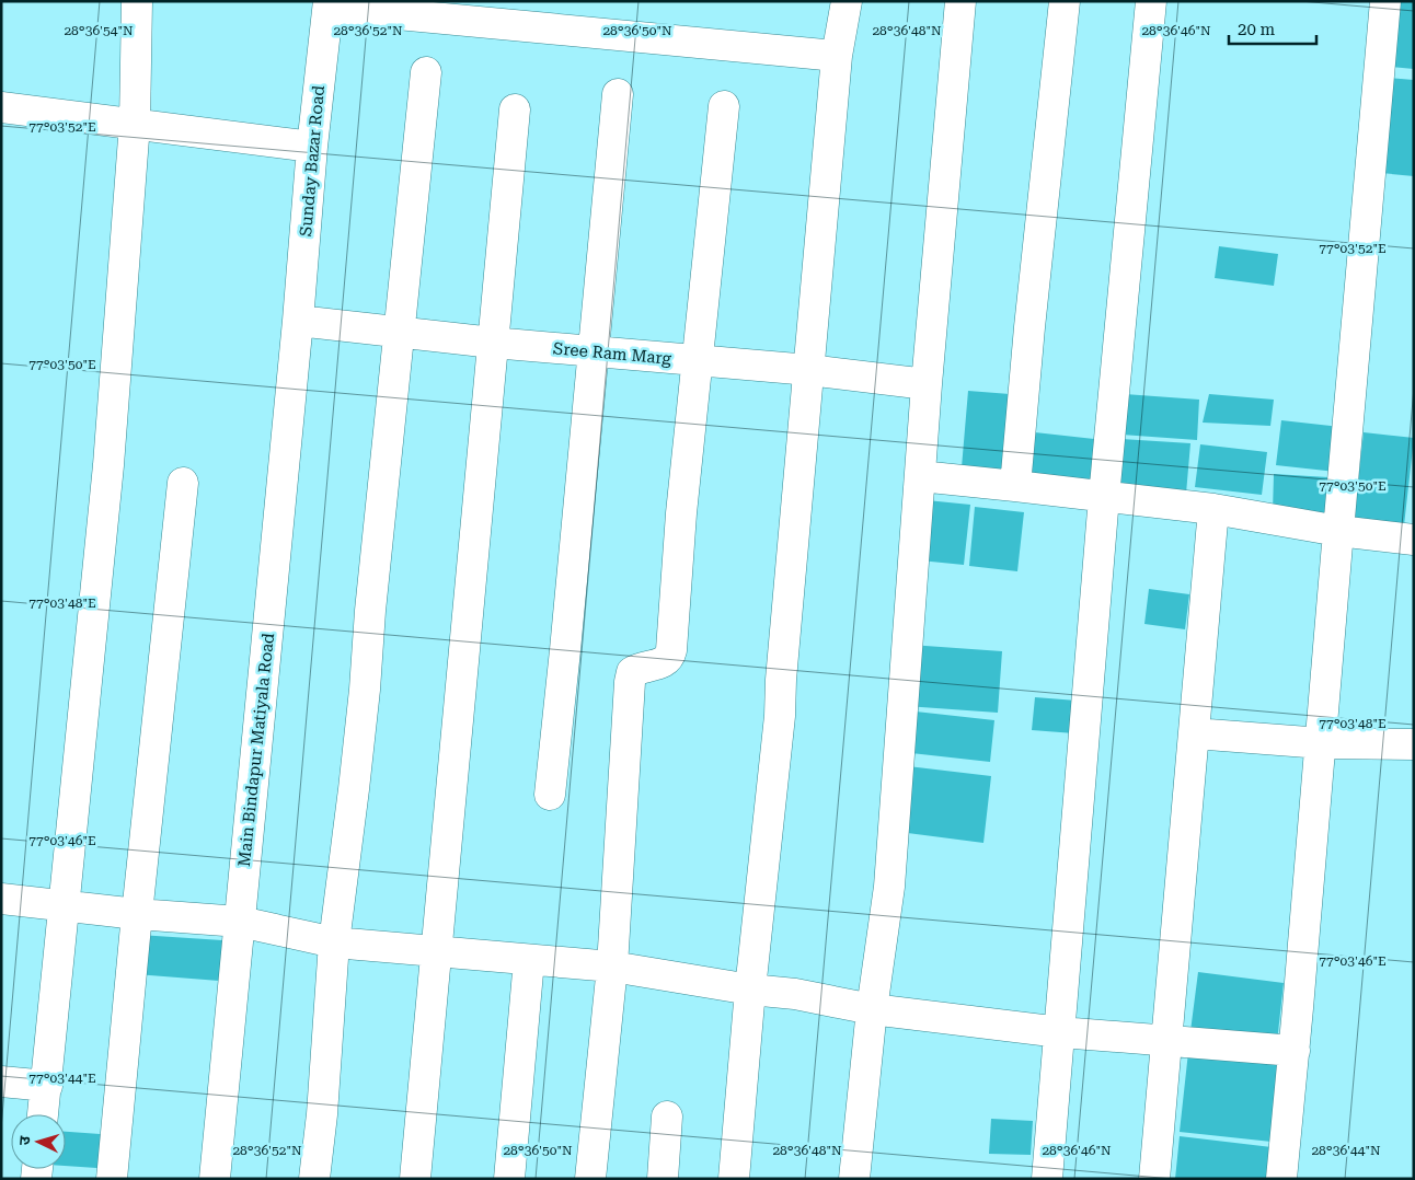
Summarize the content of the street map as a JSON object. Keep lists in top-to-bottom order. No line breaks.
{"streets":{"street":["Sunday Bazar Road","Sree Ram Marg","Main Bindapur Matiyala Road"]},"crossings":[["Sunday Bazar Road","Sree Ram Marg"],["Sunday Bazar Road","Main Bindapur Matiyala Road"],["Sree Ram Marg","Main Bindapur Matiyala Road"]],"scale_bar":"20 m","north":"left","coordinates":["28°36'54\"N","28°36'52\"N","28°36'50\"N","28°36'48\"N","28°36'46\"N","77°03'52\"E","77°03'50\"E","77°03'48\"E","77°03'46\"E","77°03'44\"E","28°36'44\"N"]}
